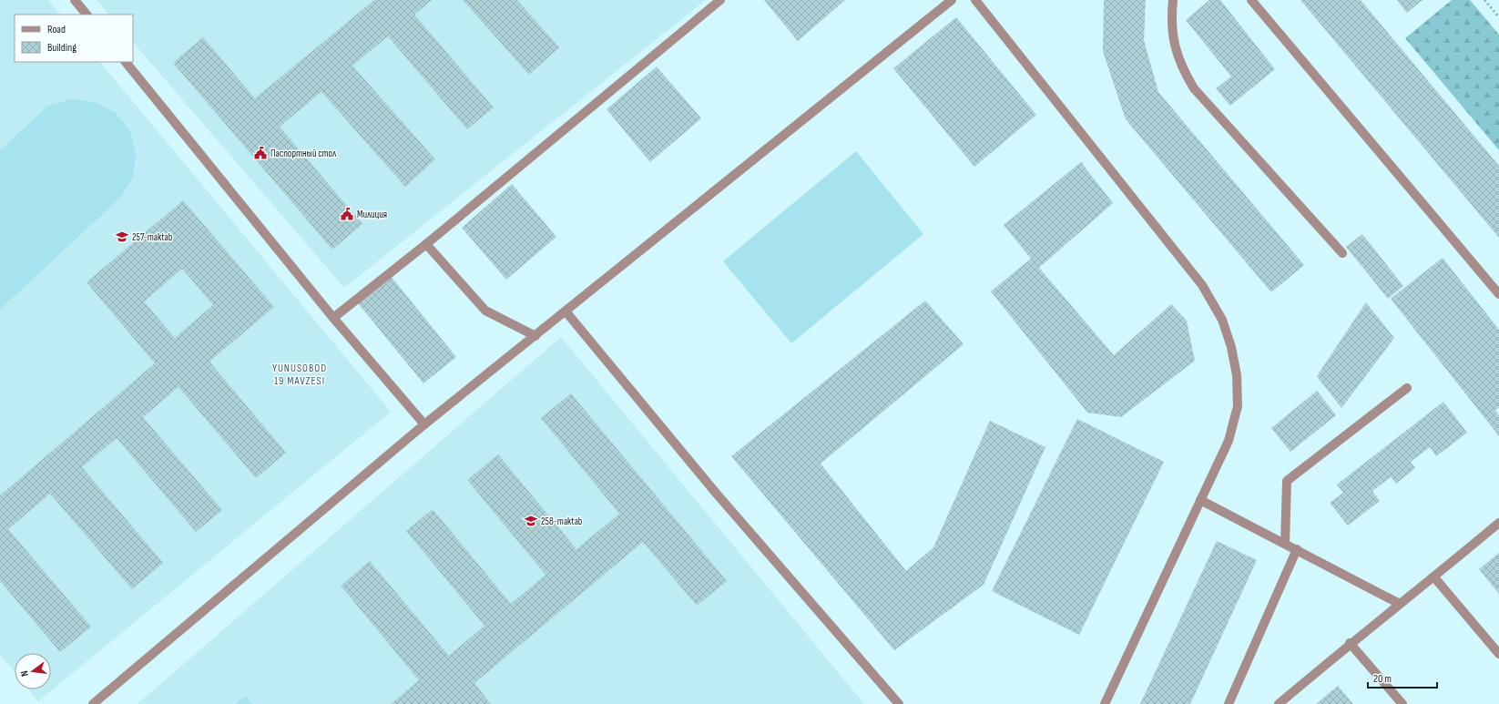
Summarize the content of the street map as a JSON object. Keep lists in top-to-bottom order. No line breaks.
{"districts":["YUNUSOBOD 19 MAVZESI"],"places":{"public building":["Паспортный стол","Милиция"],"school or university":["257-maktab","258-maktab"]},"legend":["Road","Building"],"scale_bar":"20 m","north":"left"}
